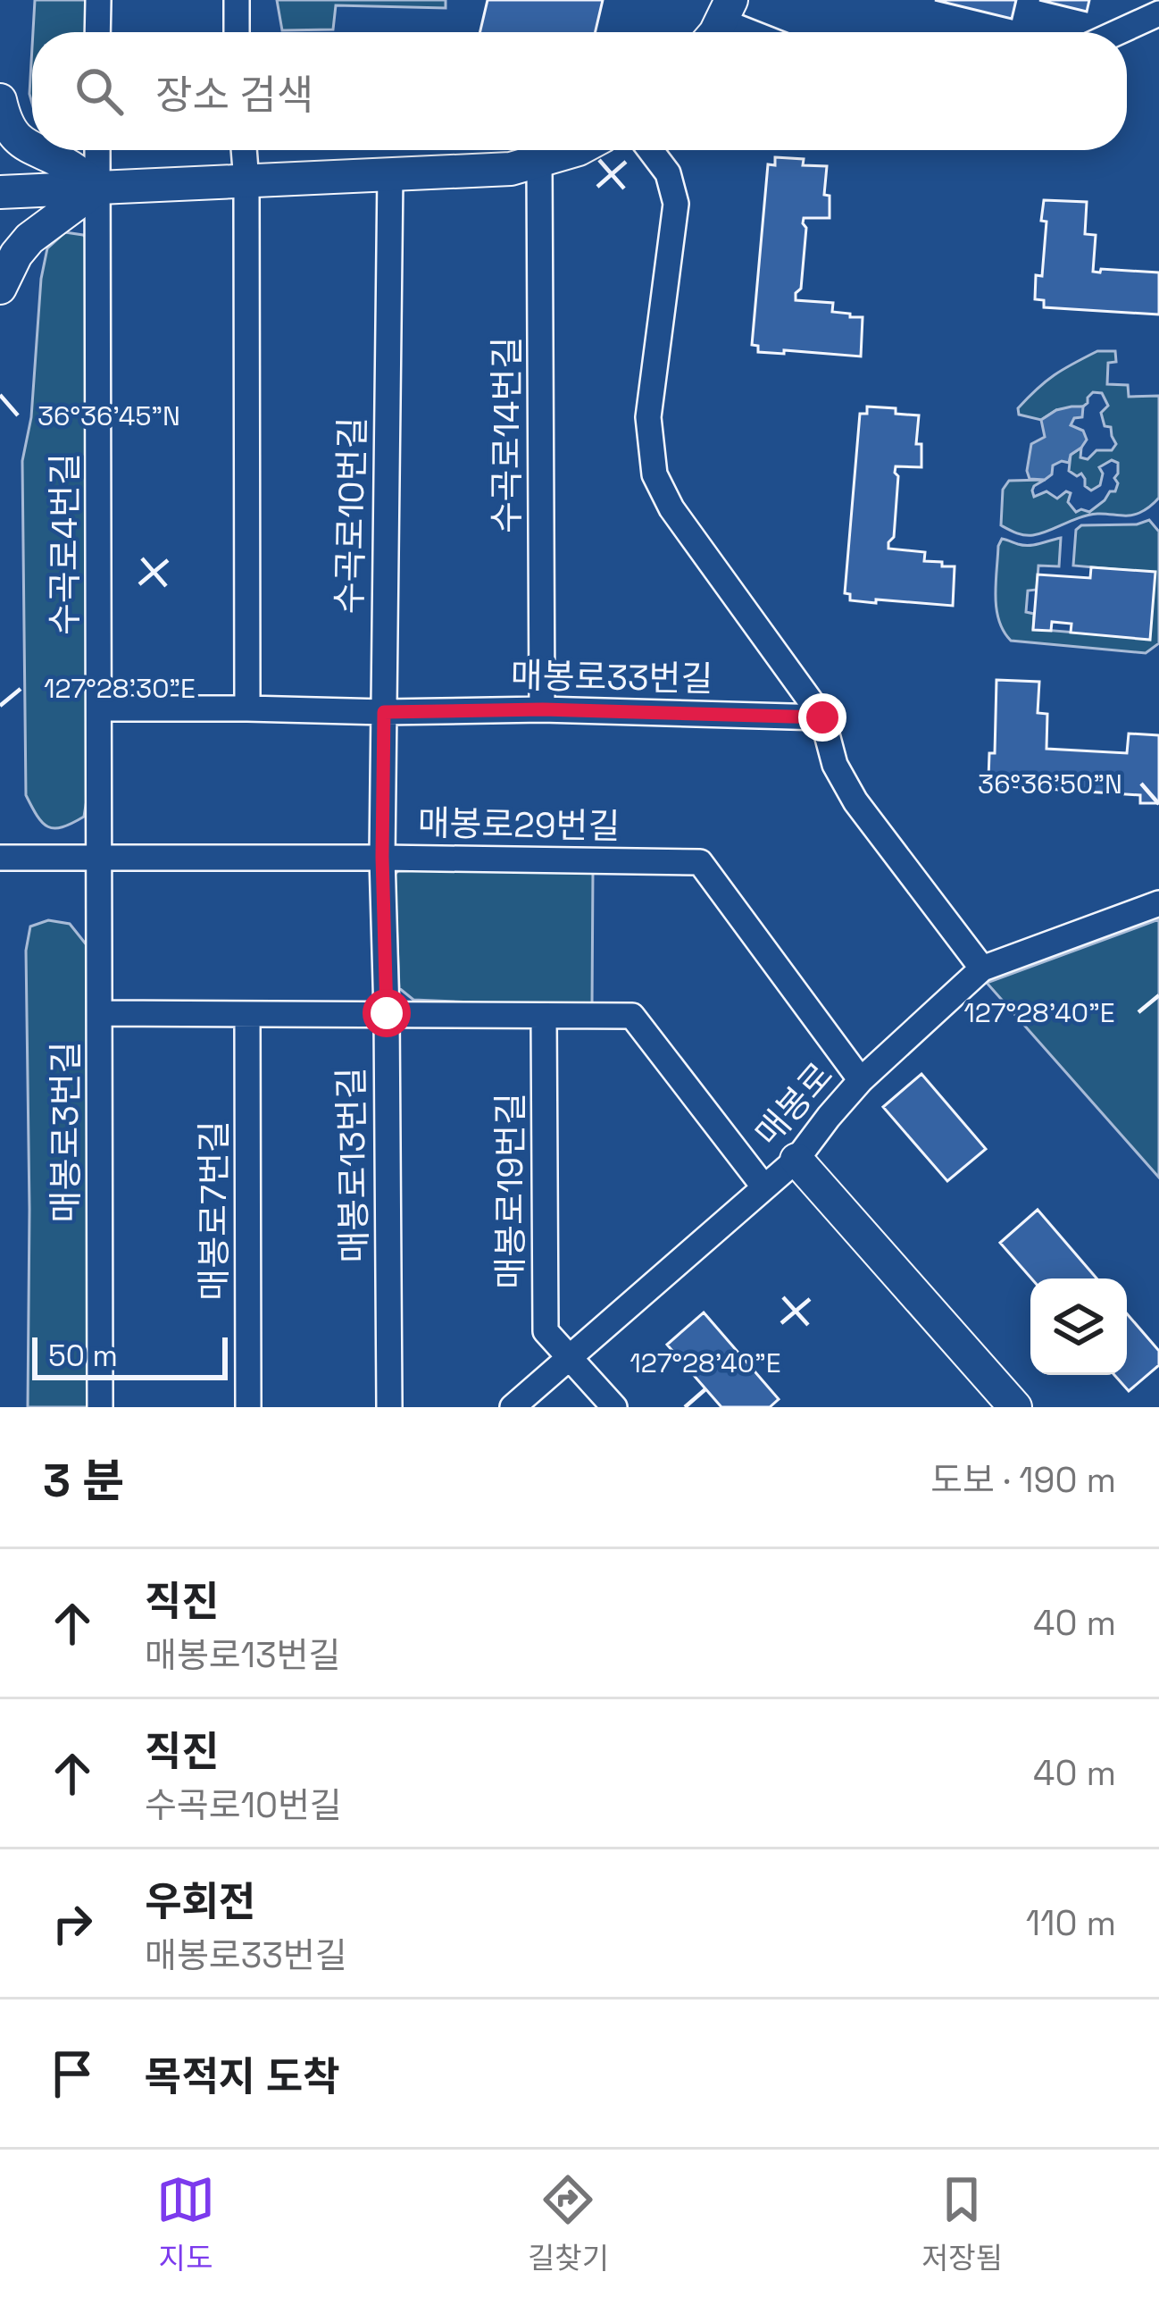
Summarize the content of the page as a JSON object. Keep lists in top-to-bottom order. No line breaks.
{"streets":{"street":["수곡로14번길","수곡로10번길","수곡로4번길","매봉로33번길","매봉로29번길","매봉로","매봉로3번길","매봉로13번길","매봉로19번길","매봉로7번길"]},"crossings":[["수곡로14번길","매봉로33번길"],["수곡로10번길","매봉로33번길"],["수곡로10번길","매봉로29번길"],["수곡로10번길","매봉로13번길"],["수곡로4번길","매봉로33번길"],["수곡로4번길","매봉로29번길"],["수곡로4번길","매봉로3번길"],["매봉로29번길","매봉로"],["매봉로29번길","매봉로3번길"],["매봉로29번길","매봉로13번길"],["매봉로","매봉로19번길"]],"scale_bar":"50 m","page":{"search":"장소 검색","scale":"50 m","heading":["3 분","도보 · 190 m"],"list":[["직진","매봉로13번길","40 m"],["직진","수곡로10번길","40 m"],["우회전","매봉로33번길","110 m"],"목적지 도착"],"nav":["지도","길찾기","저장됨"]},"coordinates":["36°36'45\"N","127°28'30\"E","36°36'50\"N","127°28'40\"E"]}
